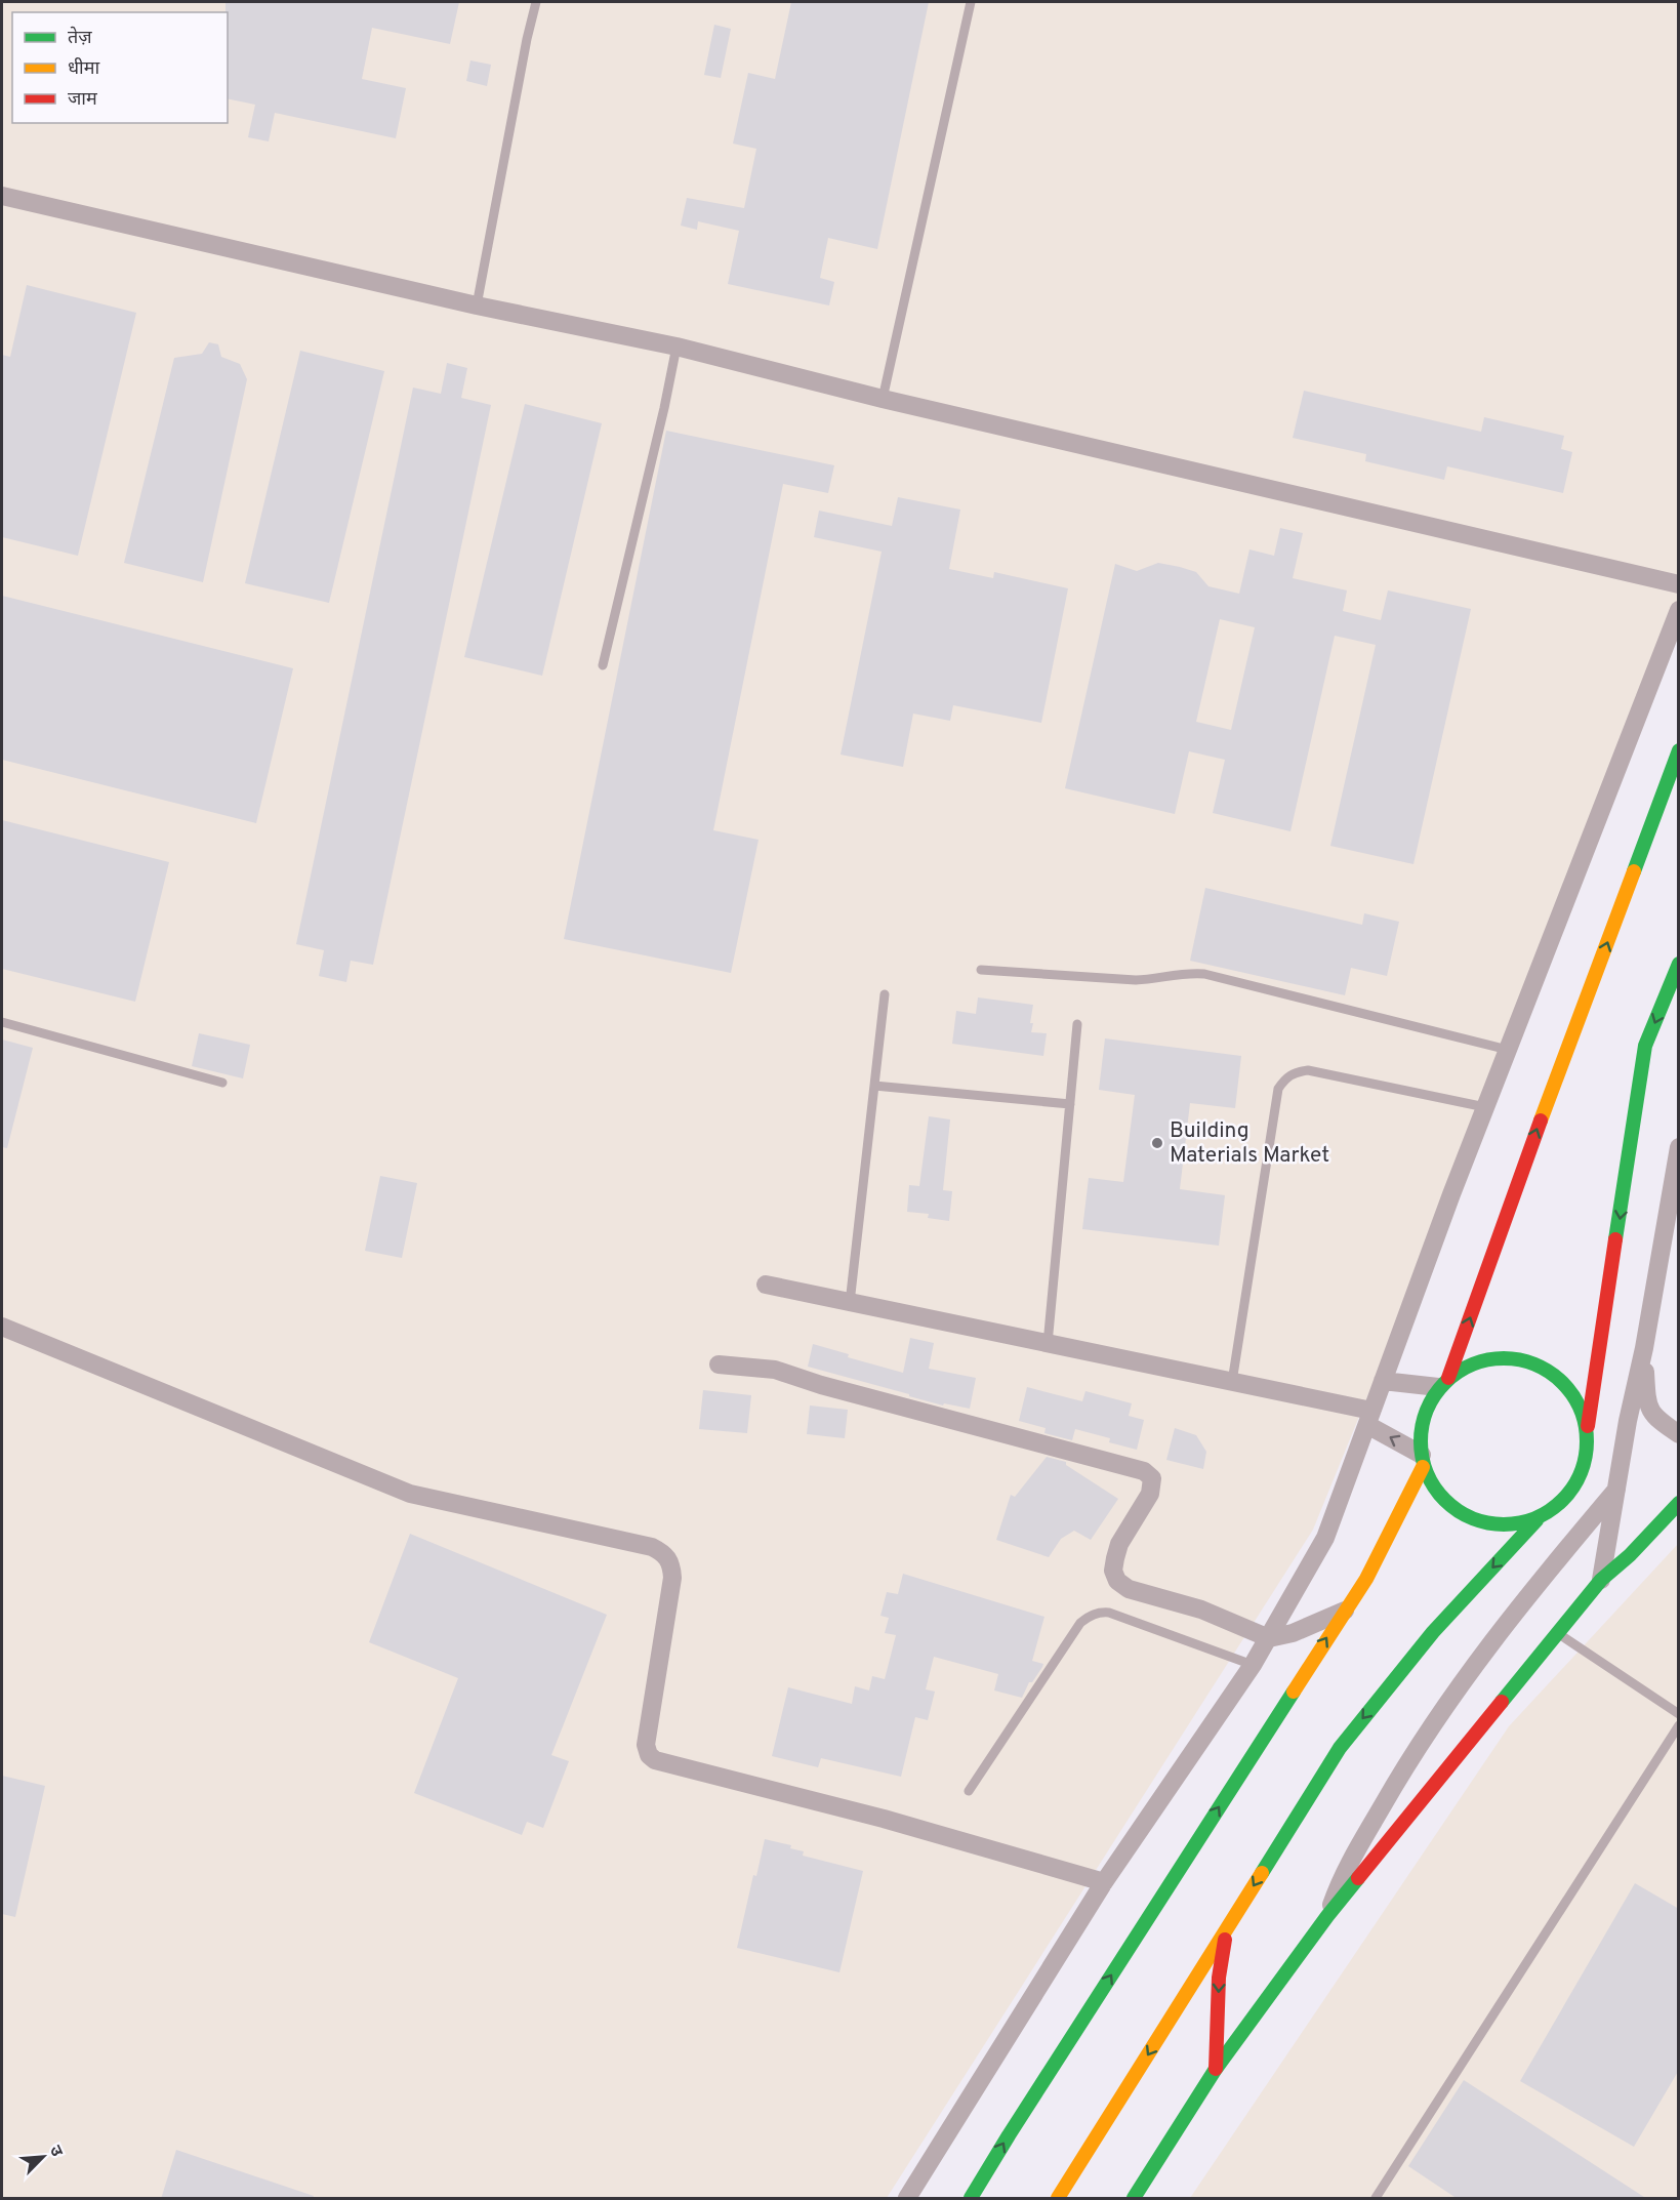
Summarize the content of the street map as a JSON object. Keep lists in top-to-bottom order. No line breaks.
{"places":["Building Materials Market"],"legend":["तेज़","धीमा","जाम"],"north":"top right"}
